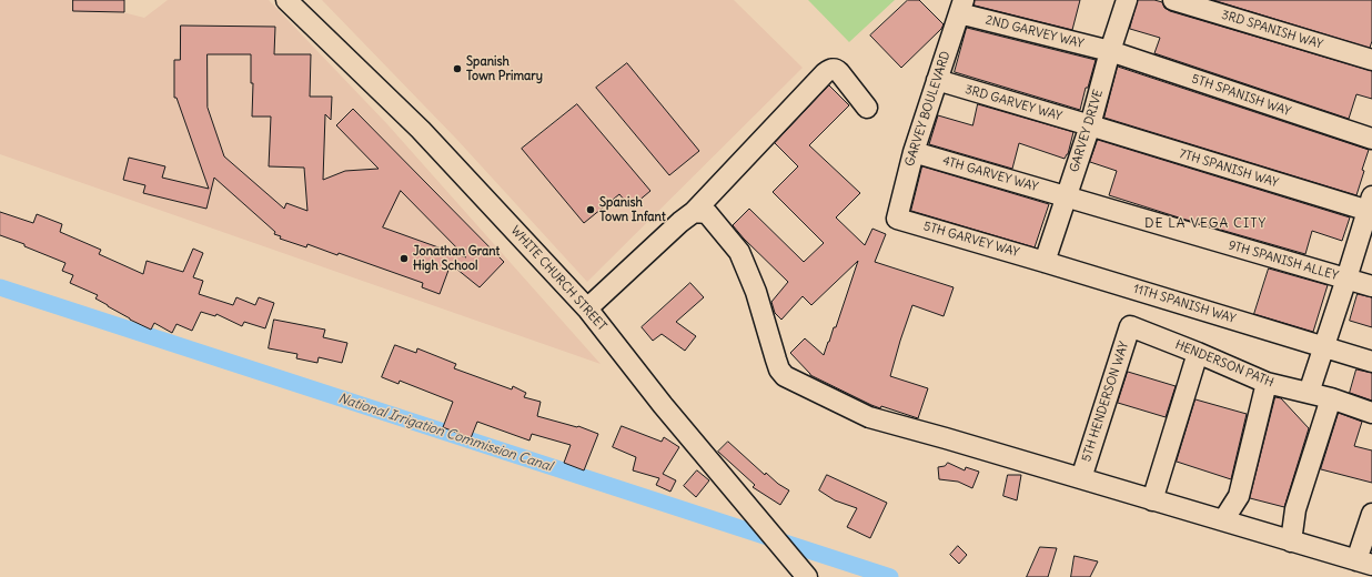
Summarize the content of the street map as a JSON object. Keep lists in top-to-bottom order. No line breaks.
{"streets":{"street":["3RD SPANISH WAY","2ND GARVEY WAY","5TH SPANISH WAY","3RD GARVEY WAY","GARVEY BOULEVARD","GARVEY DRIVE","7TH SPANISH WAY","4TH GARVEY WAY","5TH GARVEY WAY","9TH SPANISH ALLEY","WHITE CHURCH STREET","11TH SPANISH WAY","HENDERSON PATH","5TH HENDERSON WAY"]},"crossings":[["2ND GARVEY WAY","5TH SPANISH WAY"],["2ND GARVEY WAY","GARVEY BOULEVARD"],["2ND GARVEY WAY","GARVEY DRIVE"],["5TH SPANISH WAY","GARVEY DRIVE"],["3RD GARVEY WAY","GARVEY BOULEVARD"],["3RD GARVEY WAY","GARVEY DRIVE"],["3RD GARVEY WAY","7TH SPANISH WAY"],["GARVEY BOULEVARD","4TH GARVEY WAY"],["GARVEY BOULEVARD","5TH GARVEY WAY"],["GARVEY DRIVE","7TH SPANISH WAY"],["GARVEY DRIVE","4TH GARVEY WAY"],["GARVEY DRIVE","5TH GARVEY WAY"],["GARVEY DRIVE","9TH SPANISH ALLEY"],["GARVEY DRIVE","11TH SPANISH WAY"],["4TH GARVEY WAY","9TH SPANISH ALLEY"],["5TH GARVEY WAY","11TH SPANISH WAY"],["HENDERSON PATH","5TH HENDERSON WAY"]],"districts":["DE LA VEGA CITY"],"water":["National Irrigation Commission Canal"],"places":["Spanish Town Primary","Spanish Town Infant","Jonathan Grant High School"]}
